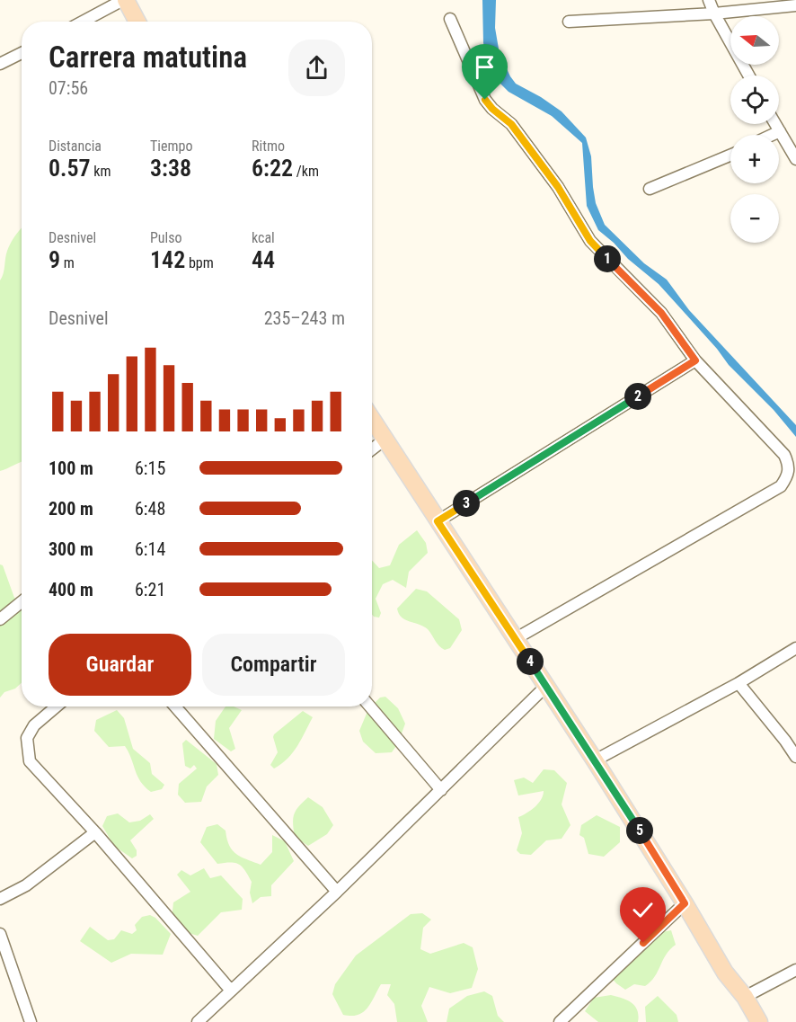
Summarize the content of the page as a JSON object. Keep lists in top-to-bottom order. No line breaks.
{"north":"left","page":{"map_buttons":["+","−"],"heading":["Carrera matutina","07:56"],"stats":[["Distancia","0.57 km"],["Tiempo","3:38"],["Ritmo","6:22 /km"],["Desnivel","9 m"],["Pulso","142 bpm"],["kcal","44"]],"pins":["1","2","3","4","5"],"chart":["Desnivel","235–243 m"],"list":[{"name":"100 m","note":"6:15"},{"name":"200 m","note":"6:48"},{"name":"300 m","note":"6:14"},{"name":"400 m","note":"6:21"}],"buttons":["Guardar","Compartir"]}}
